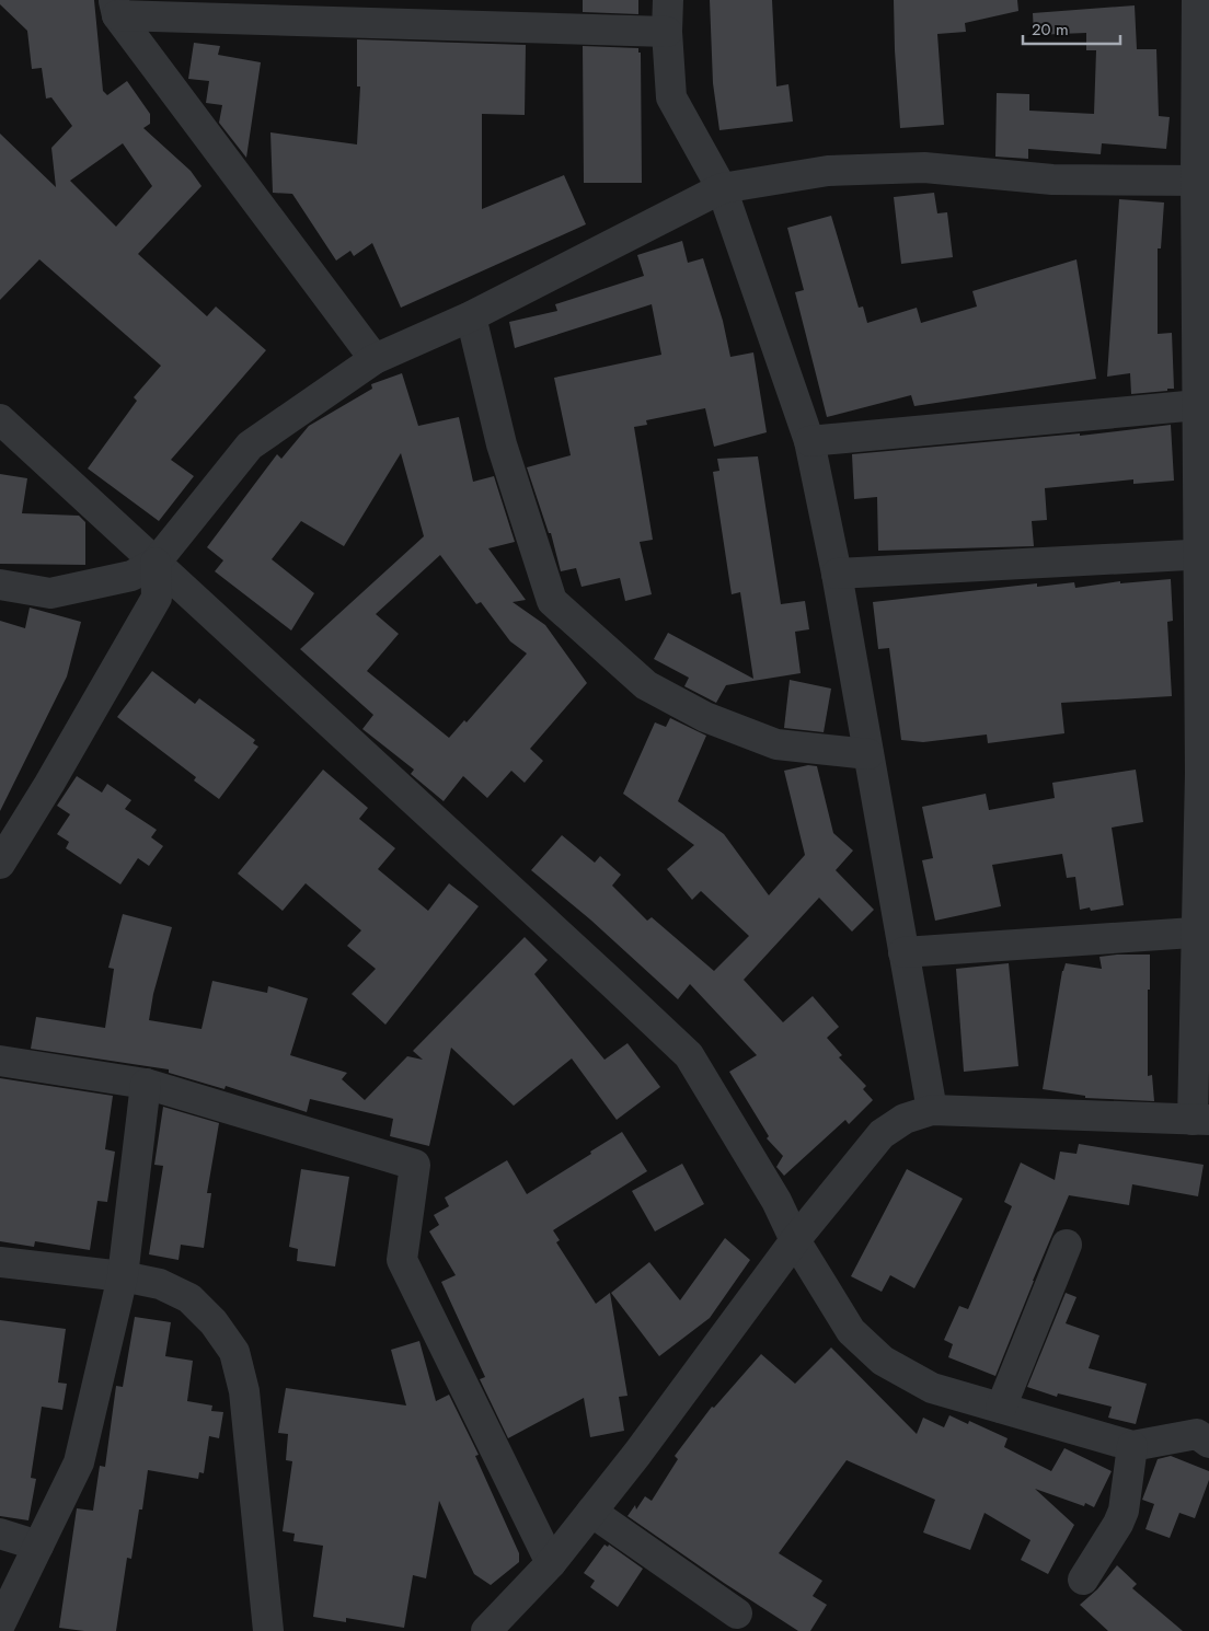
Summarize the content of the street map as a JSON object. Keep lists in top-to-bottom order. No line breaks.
{"scale_bar":"20 m"}
